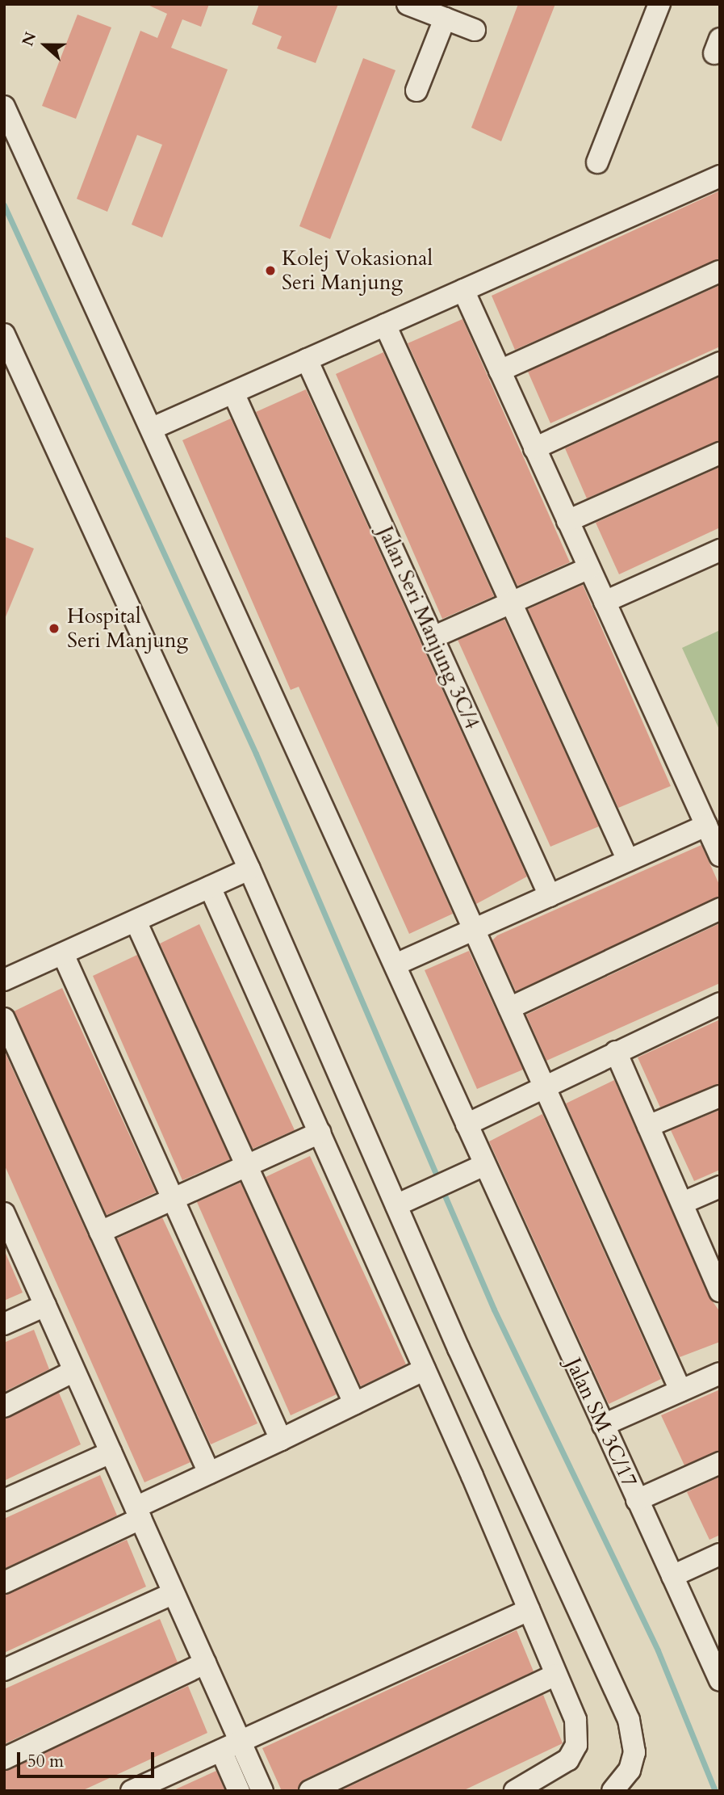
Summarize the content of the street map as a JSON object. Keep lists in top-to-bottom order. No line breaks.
{"streets":{"street":["Jalan Seri Manjung 3C/4","Jalan SM 3C/17"]},"places":["Kolej Vokasional Seri Manjung","Hospital Seri Manjung"],"scale_bar":"50 m","north":"left"}
